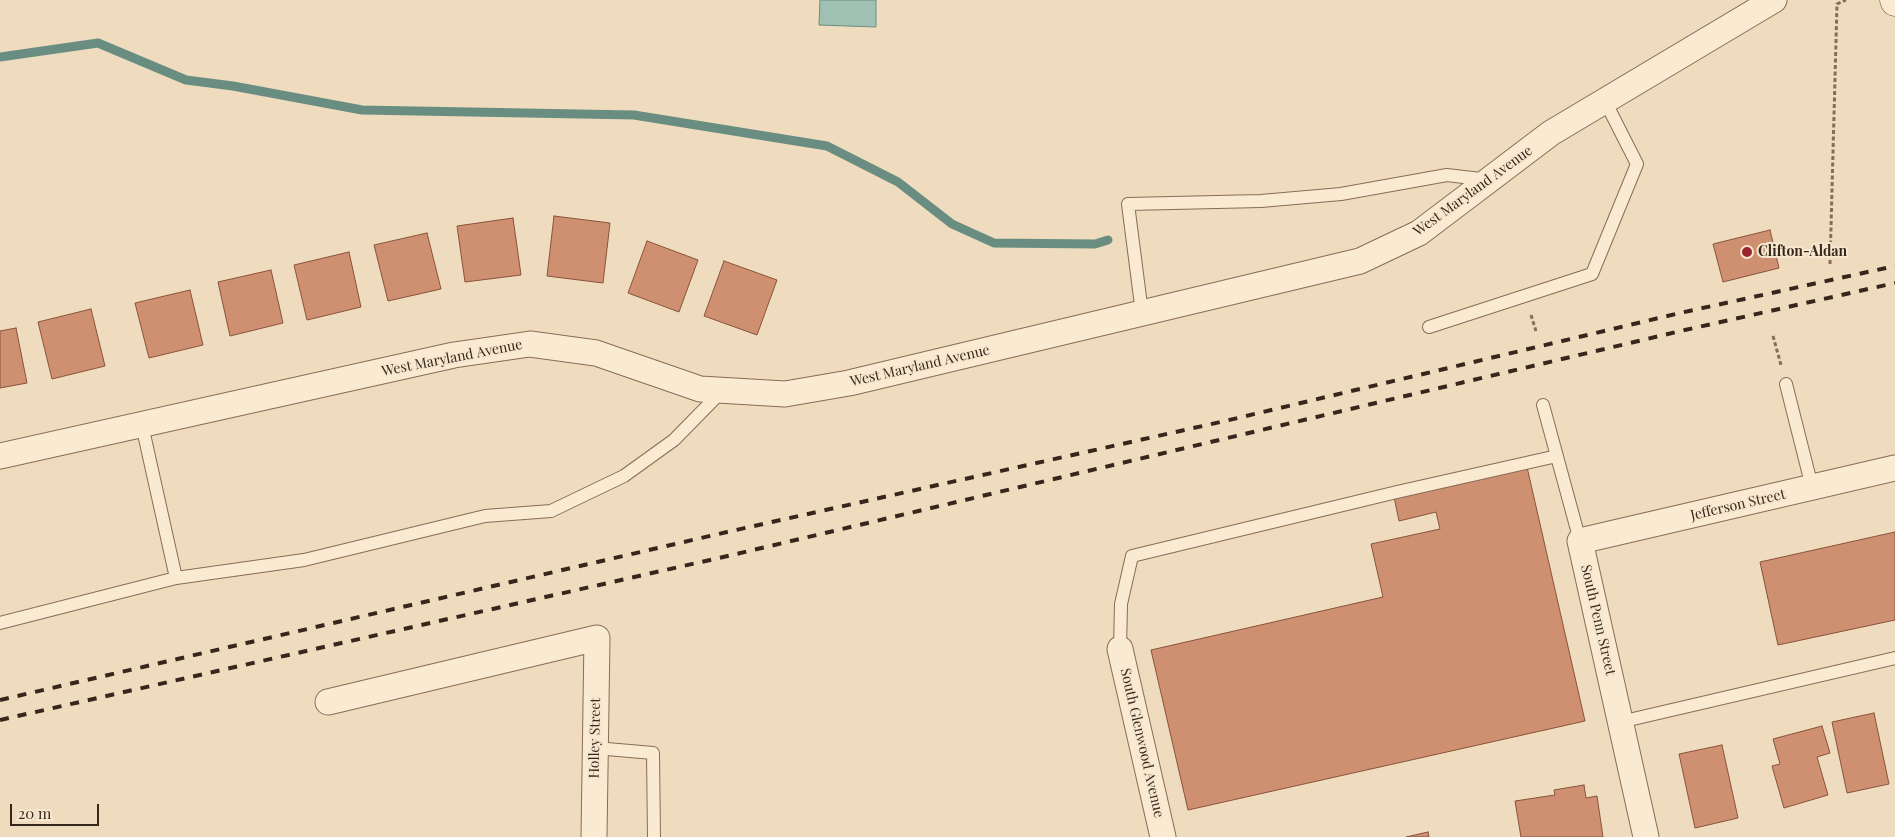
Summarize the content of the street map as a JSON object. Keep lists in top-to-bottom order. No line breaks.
{"streets":{"street":["West Maryland Avenue","Jefferson Street","South Penn Street","Holley Street","South Glenwood Avenue"]},"crossings":[["Jefferson Street","South Penn Street"]],"places":["Clifton-Aldan"],"scale_bar":"20 m"}
